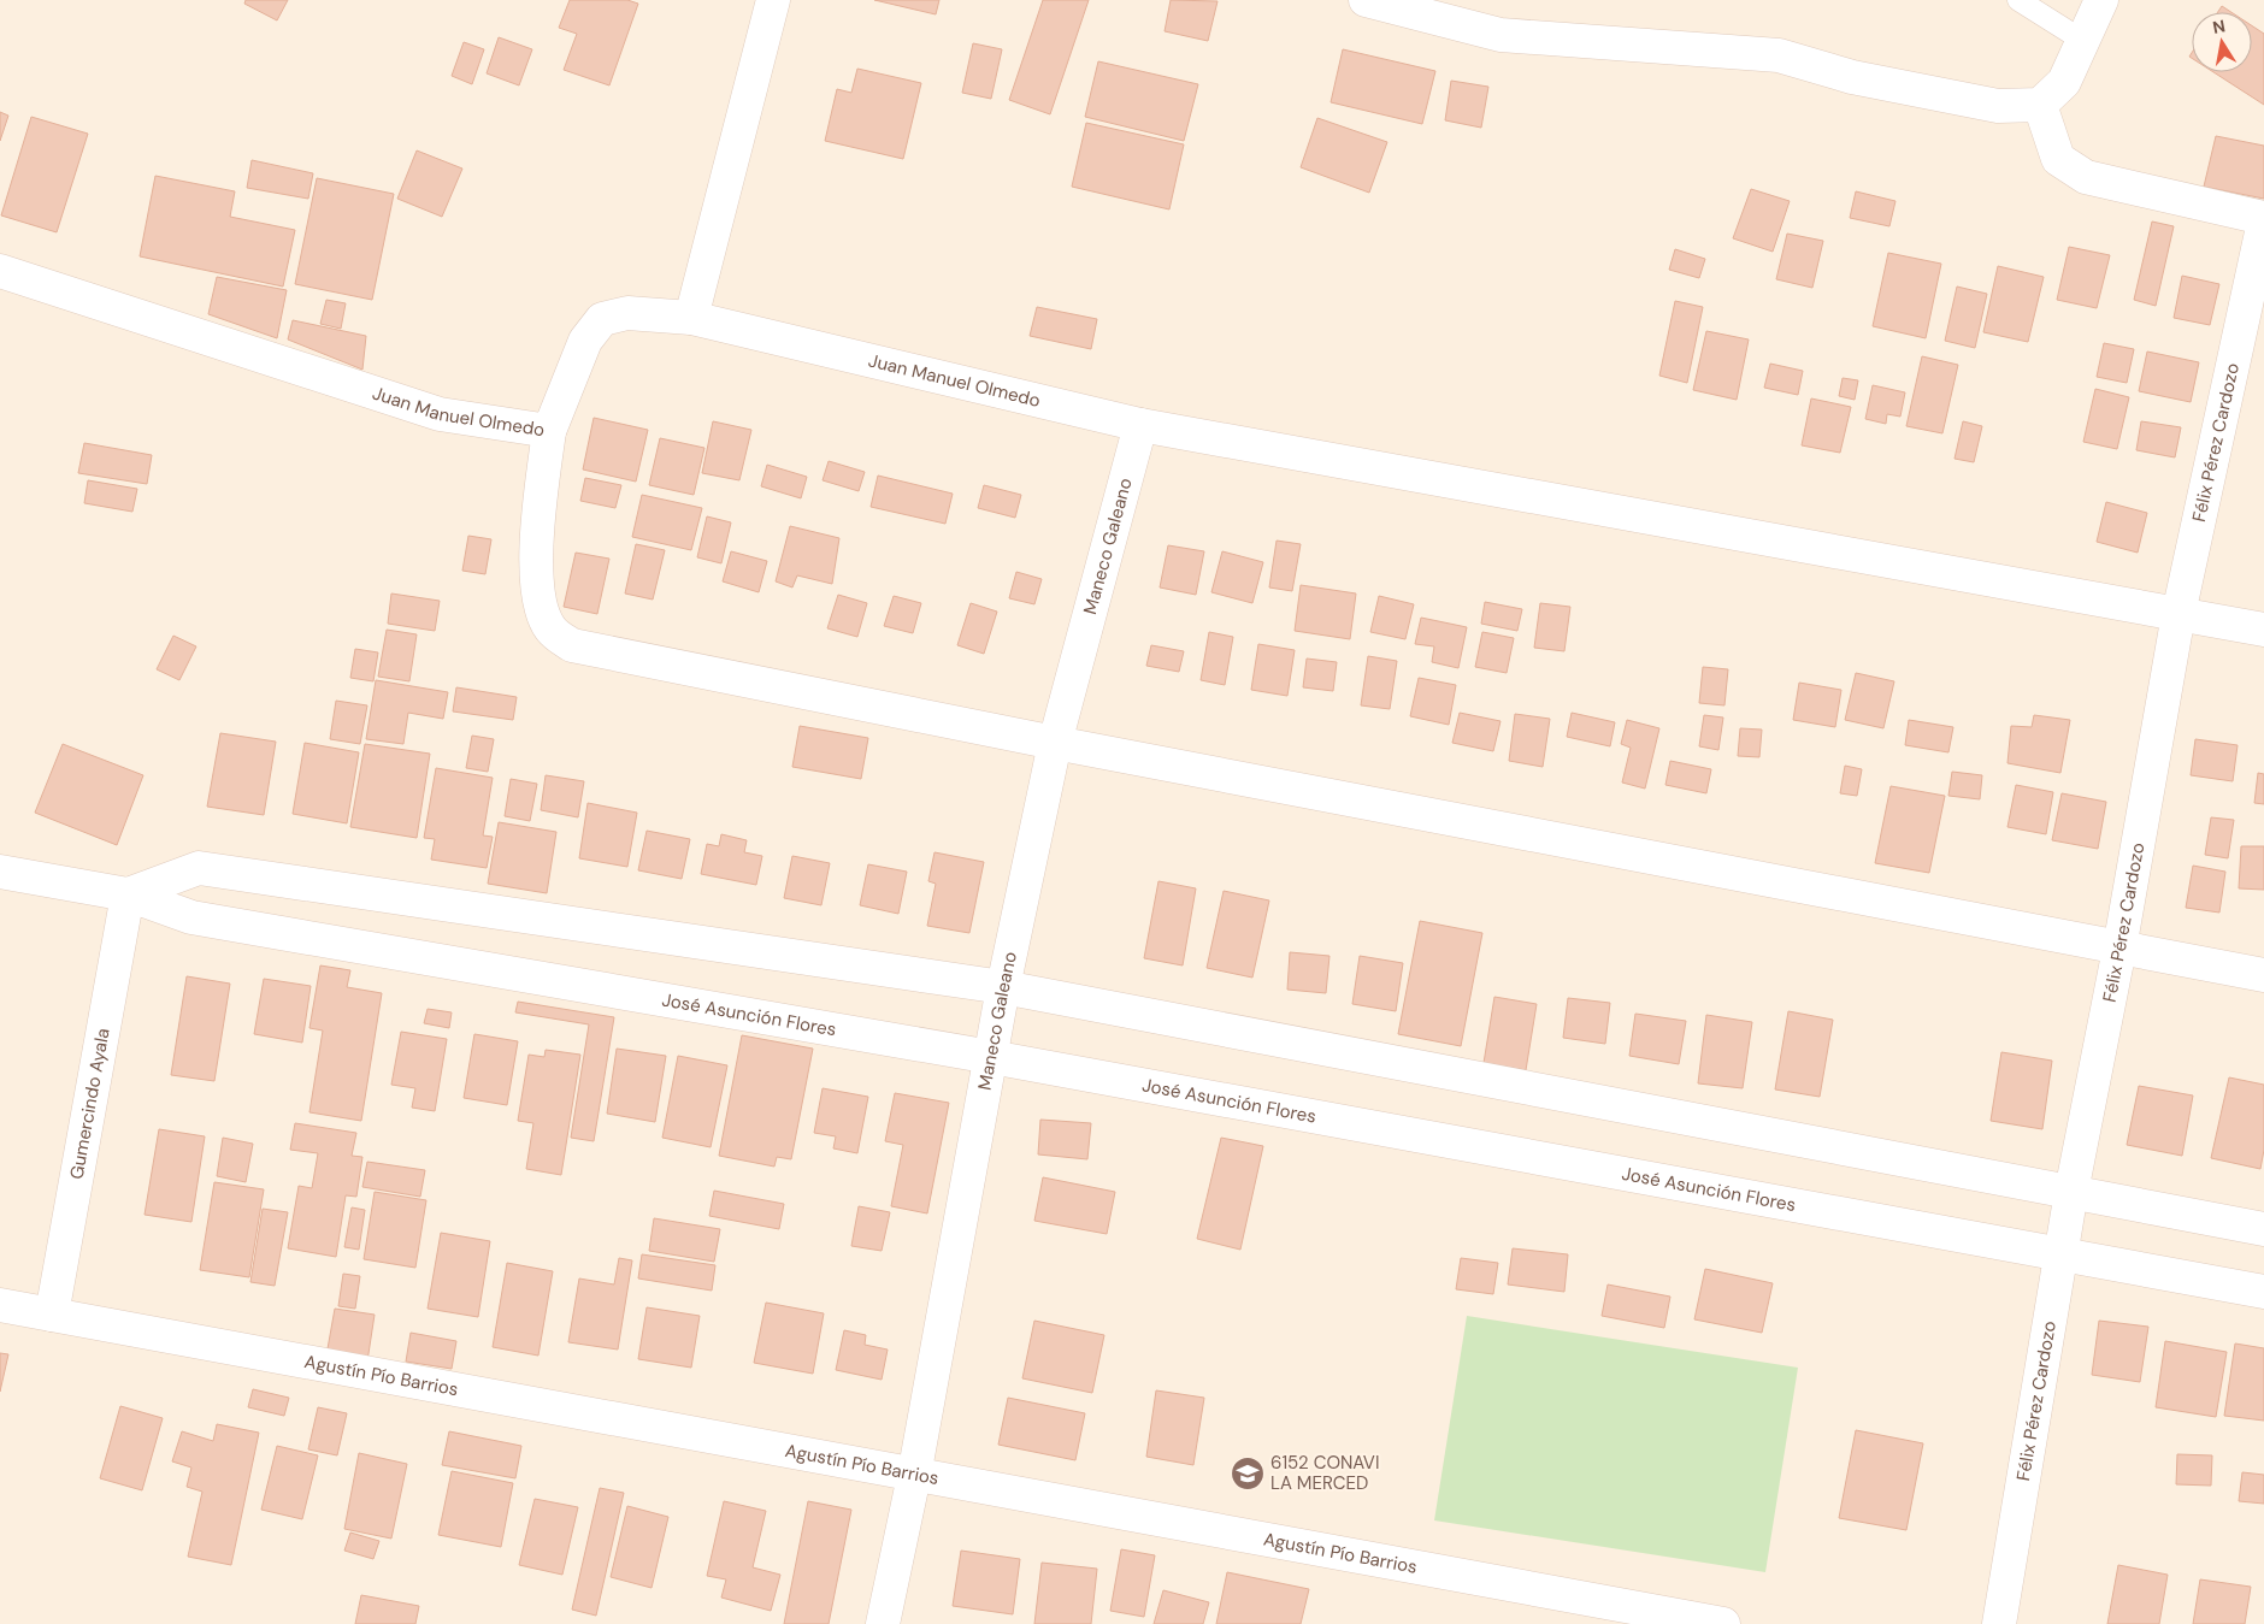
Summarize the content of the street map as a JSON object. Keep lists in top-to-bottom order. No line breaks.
{"streets":{"street":["Juan Manuel Olmedo","Félix Pérez Cardozo","Maneco Galeano","José Asunción Flores","Gumercindo Ayala","Agustín Pío Barrios"]},"crossings":[["Juan Manuel Olmedo","Félix Pérez Cardozo"],["Juan Manuel Olmedo","Maneco Galeano"],["Félix Pérez Cardozo","José Asunción Flores"],["Maneco Galeano","José Asunción Flores"],["Maneco Galeano","Agustín Pío Barrios"],["José Asunción Flores","Gumercindo Ayala"],["Gumercindo Ayala","Agustín Pío Barrios"]],"places":{"school or university":["6152 CONAVI LA MERCED"]},"north":"top"}
